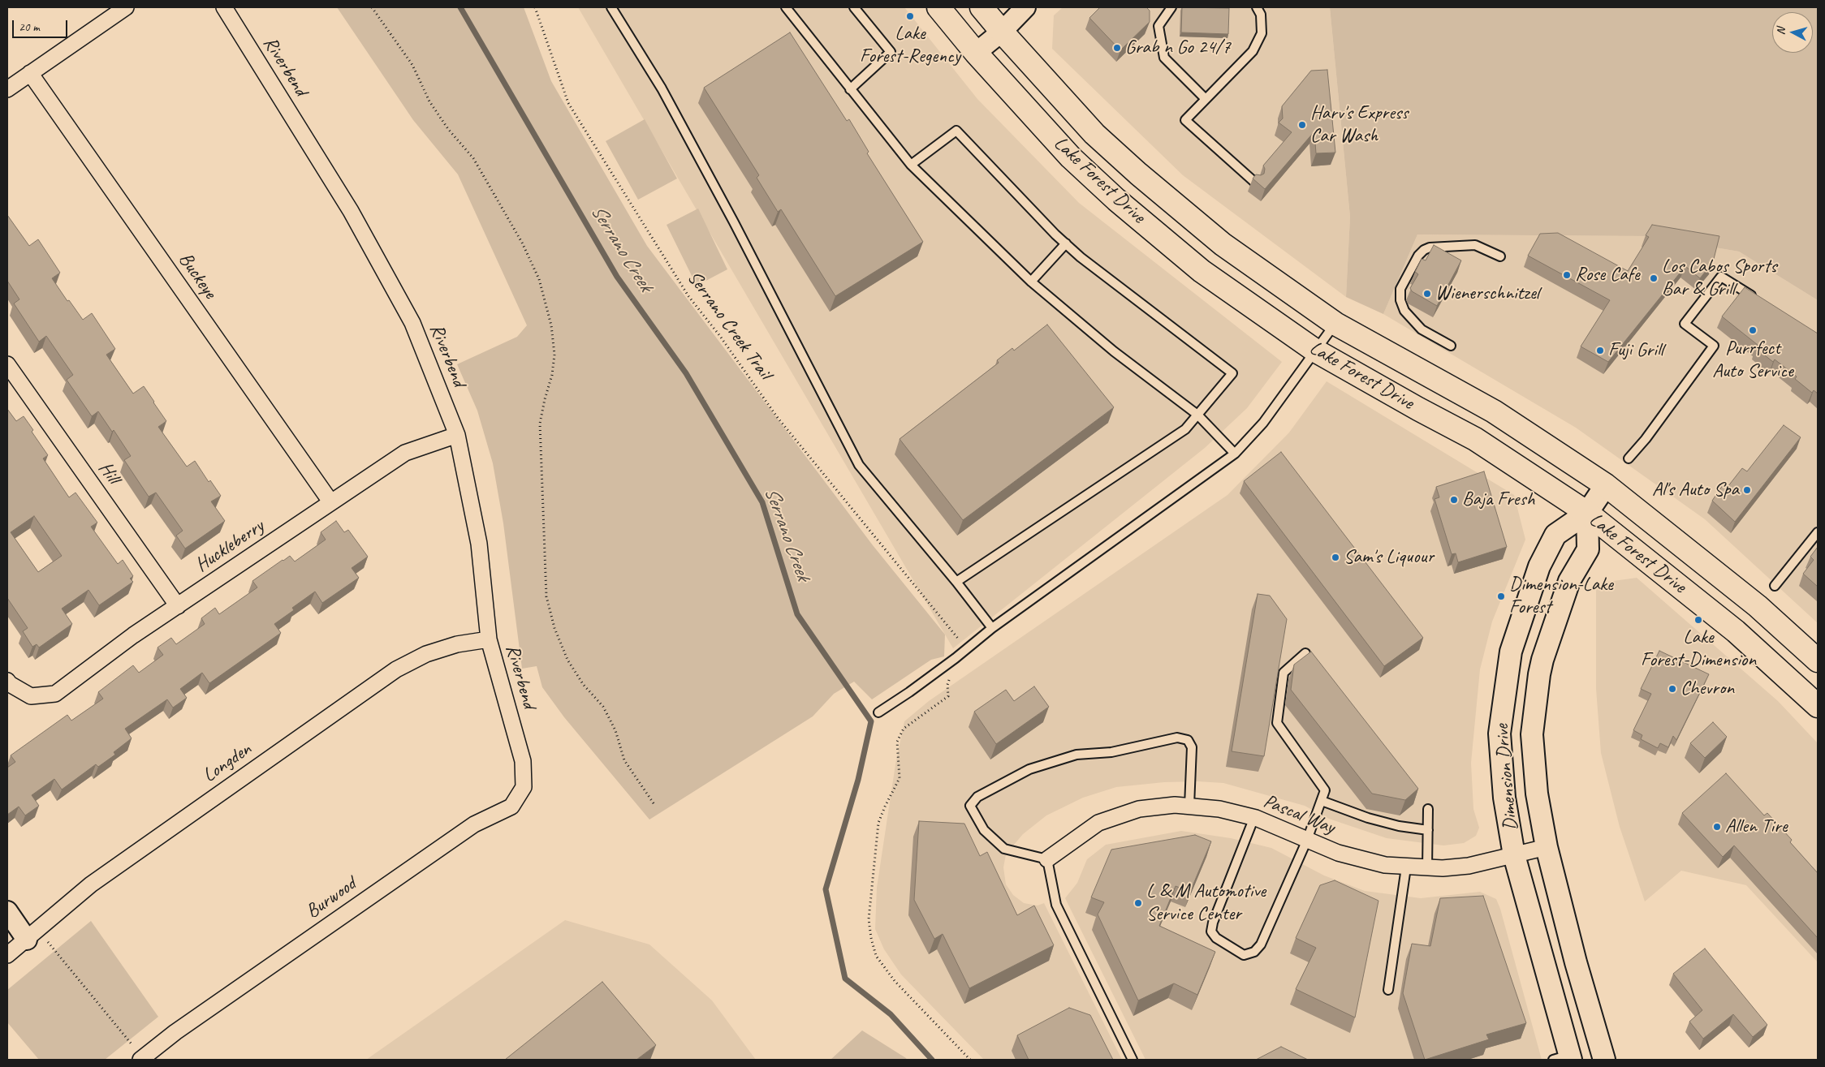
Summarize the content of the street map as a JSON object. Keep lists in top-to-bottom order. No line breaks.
{"streets":{"main road":["Lake Forest Drive","Dimension Drive"],"street":["Riverbend","Buckeye","Hill","Huckleberry","Longden","Pascal Way","Burwood"],"path":["Serrano Creek Trail"]},"crossings":[["Riverbend","Huckleberry"],["Riverbend","Longden"],["Riverbend","Burwood"],["Lake Forest Drive","Dimension Drive"],["Buckeye","Huckleberry"],["Hill","Huckleberry"],["Dimension Drive","Pascal Way"]],"water":["Serrano Creek"],"places":["Lake Forest-Regency","Grab n Go 24/7","Harv's Express Car Wash","Rose Cafe","Los Cabos Sports Bar & Grill","Wienerschnitzel","Purrfect Auto Service","Fuji Grill","Al's Auto Spa","Baja Fresh","Sam's Liquour","Dimension-Lake Forest","Lake Forest-Dimension","Chevron","Allen Tire","L & M Automotive Service Center"],"scale_bar":"20 m","north":"left"}
